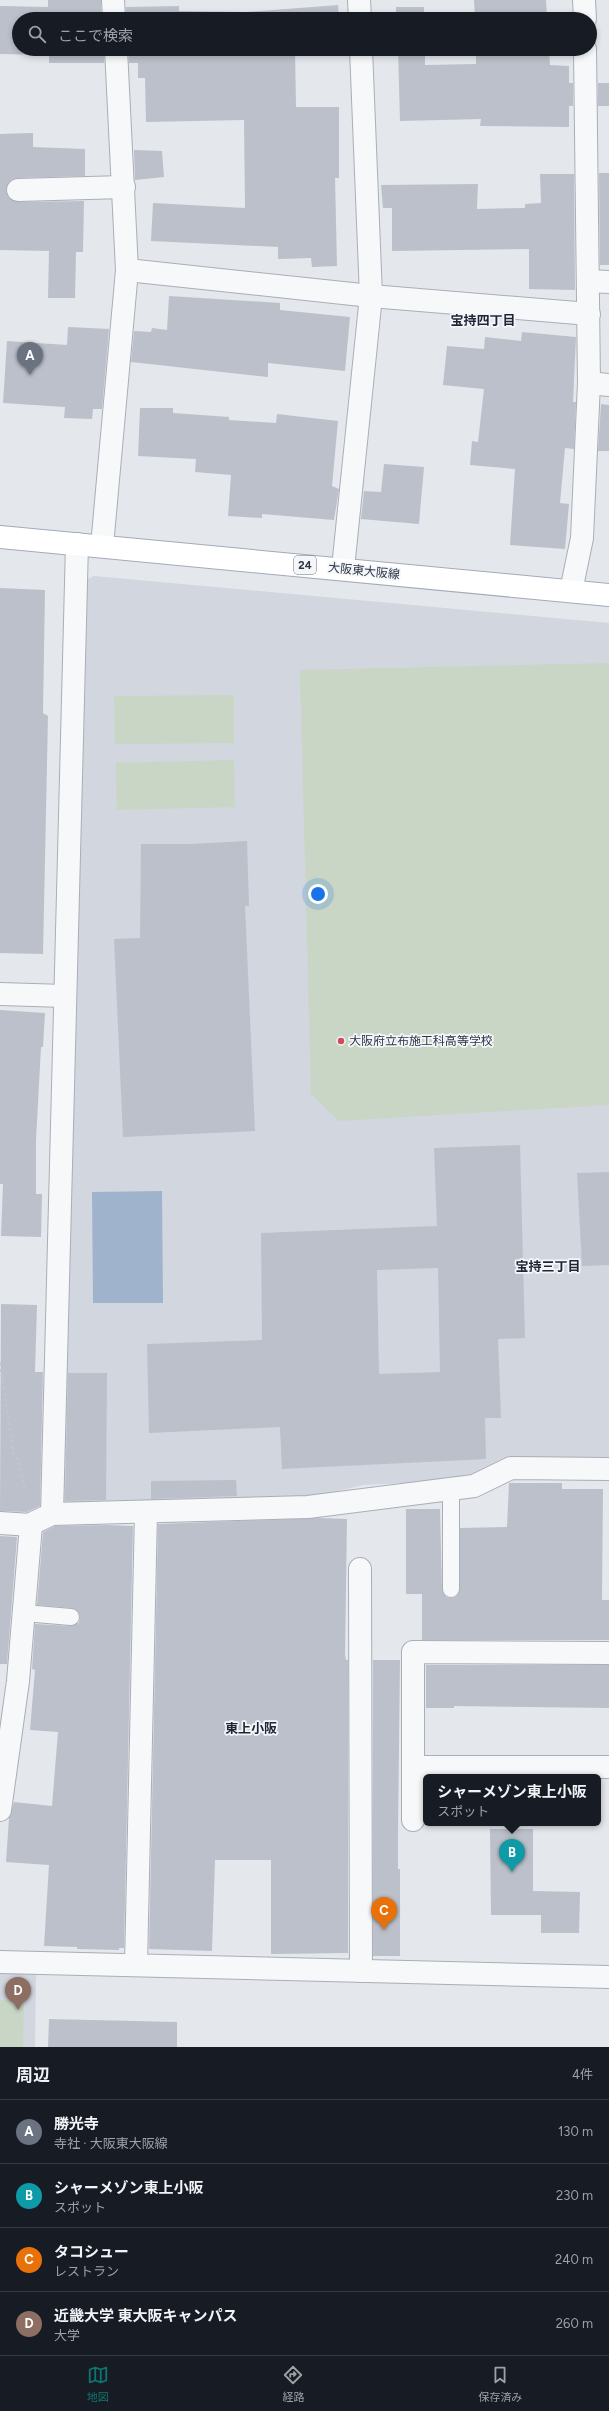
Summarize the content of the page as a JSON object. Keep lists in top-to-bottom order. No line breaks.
{"streets":{"main road":["24","大阪東大阪線"]},"districts":["宝持四丁目","宝持三丁目","東上小阪"],"places":["大阪府立布施工科高等学校"],"page":{"search":"ここで検索","pins":["A","B","C","D"],"popup":["シャーメゾン東上小阪","スポット"],"heading":["周辺","4件"],"list":[{"mark":"A","name":"勝光寺","note":"寺社 · 大阪東大阪線","value":"130 m"},{"mark":"B","name":"シャーメゾン東上小阪","note":"スポット","value":"230 m"},{"mark":"C","name":"タコシュー","note":"レストラン","value":"240 m"},{"mark":"D","name":"近畿大学 東大阪キャンパス","note":"大学","value":"260 m"}],"nav":["地図","経路","保存済み"]}}
